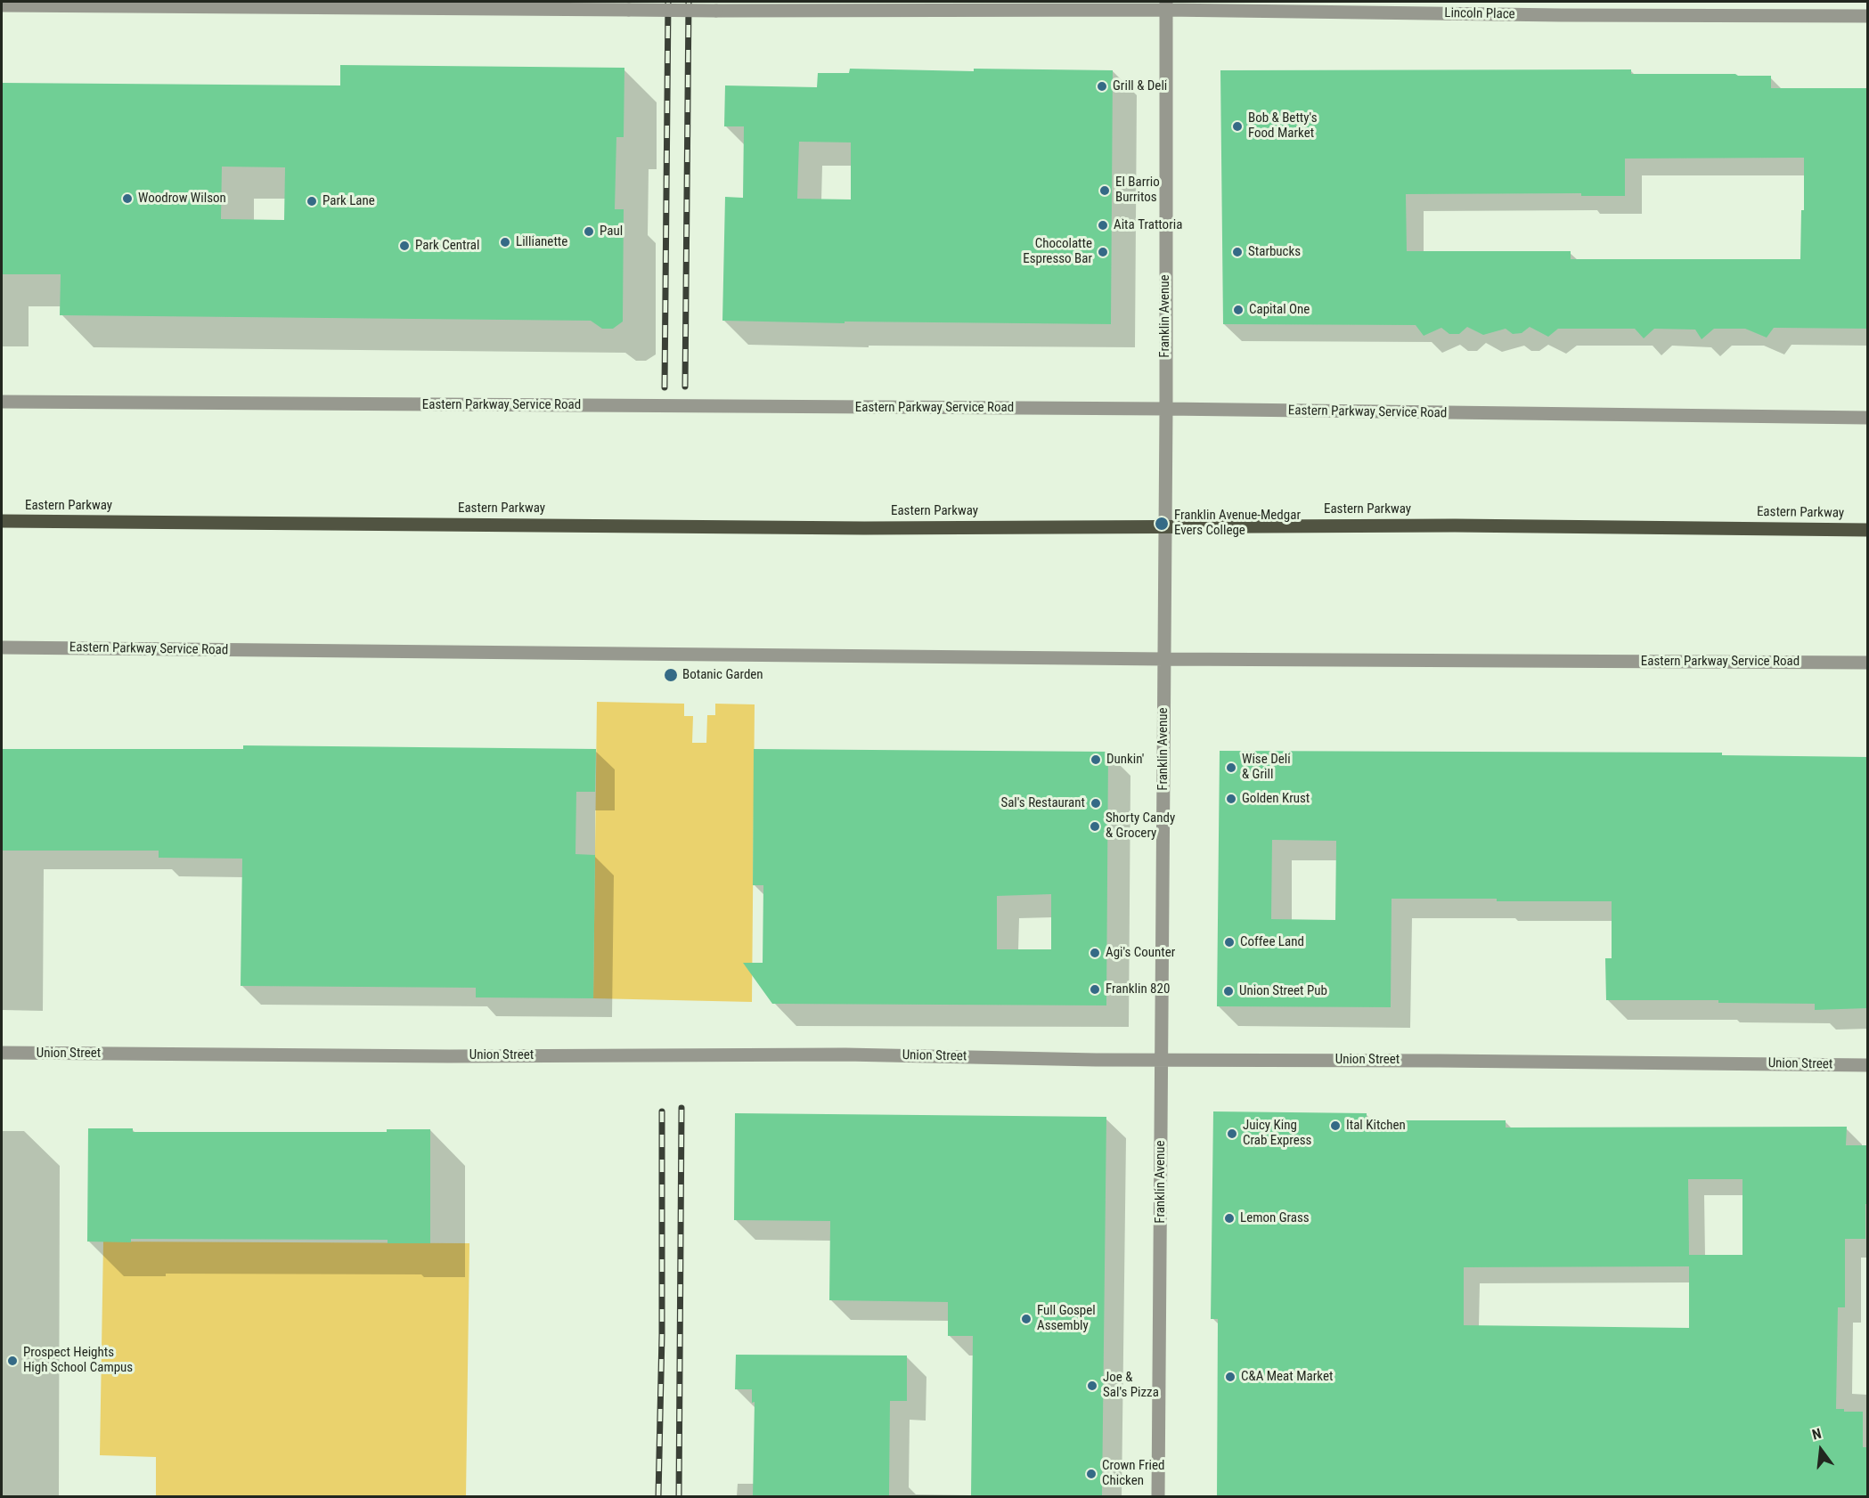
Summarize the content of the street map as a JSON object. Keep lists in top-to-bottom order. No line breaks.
{"streets":{"main road":["Eastern Parkway"],"street":["Lincoln Place","Franklin Avenue","Eastern Parkway Service Road","Union Street"]},"crossings":[["Lincoln Place","Franklin Avenue"],["Franklin Avenue","Eastern Parkway Service Road"],["Franklin Avenue","Eastern Parkway"],["Franklin Avenue","Union Street"]],"places":["Grill & Deli","Bob & Betty's Food Market","El Barrio Burritos","Woodrow Wilson","Park Lane","Aita Trattoria","Paul","Lillianette","Park Central","Chocolatte Espresso Bar","Starbucks","Capital One","Franklin Avenue-Medgar Evers College","Botanic Garden","Dunkin'","Wise Deli & Grill","Golden Krust","Sal's Restaurant","Shorty Candy & Grocery","Coffee Land","Agi's Counter","Franklin 820","Union Street Pub","Ital Kitchen","Juicy King Crab Express","Lemon Grass","Full Gospel Assembly","Prospect Heights High School Campus","C&A Meat Market","Joe & Sal's Pizza","Crown Fried Chicken"],"north":"top"}
